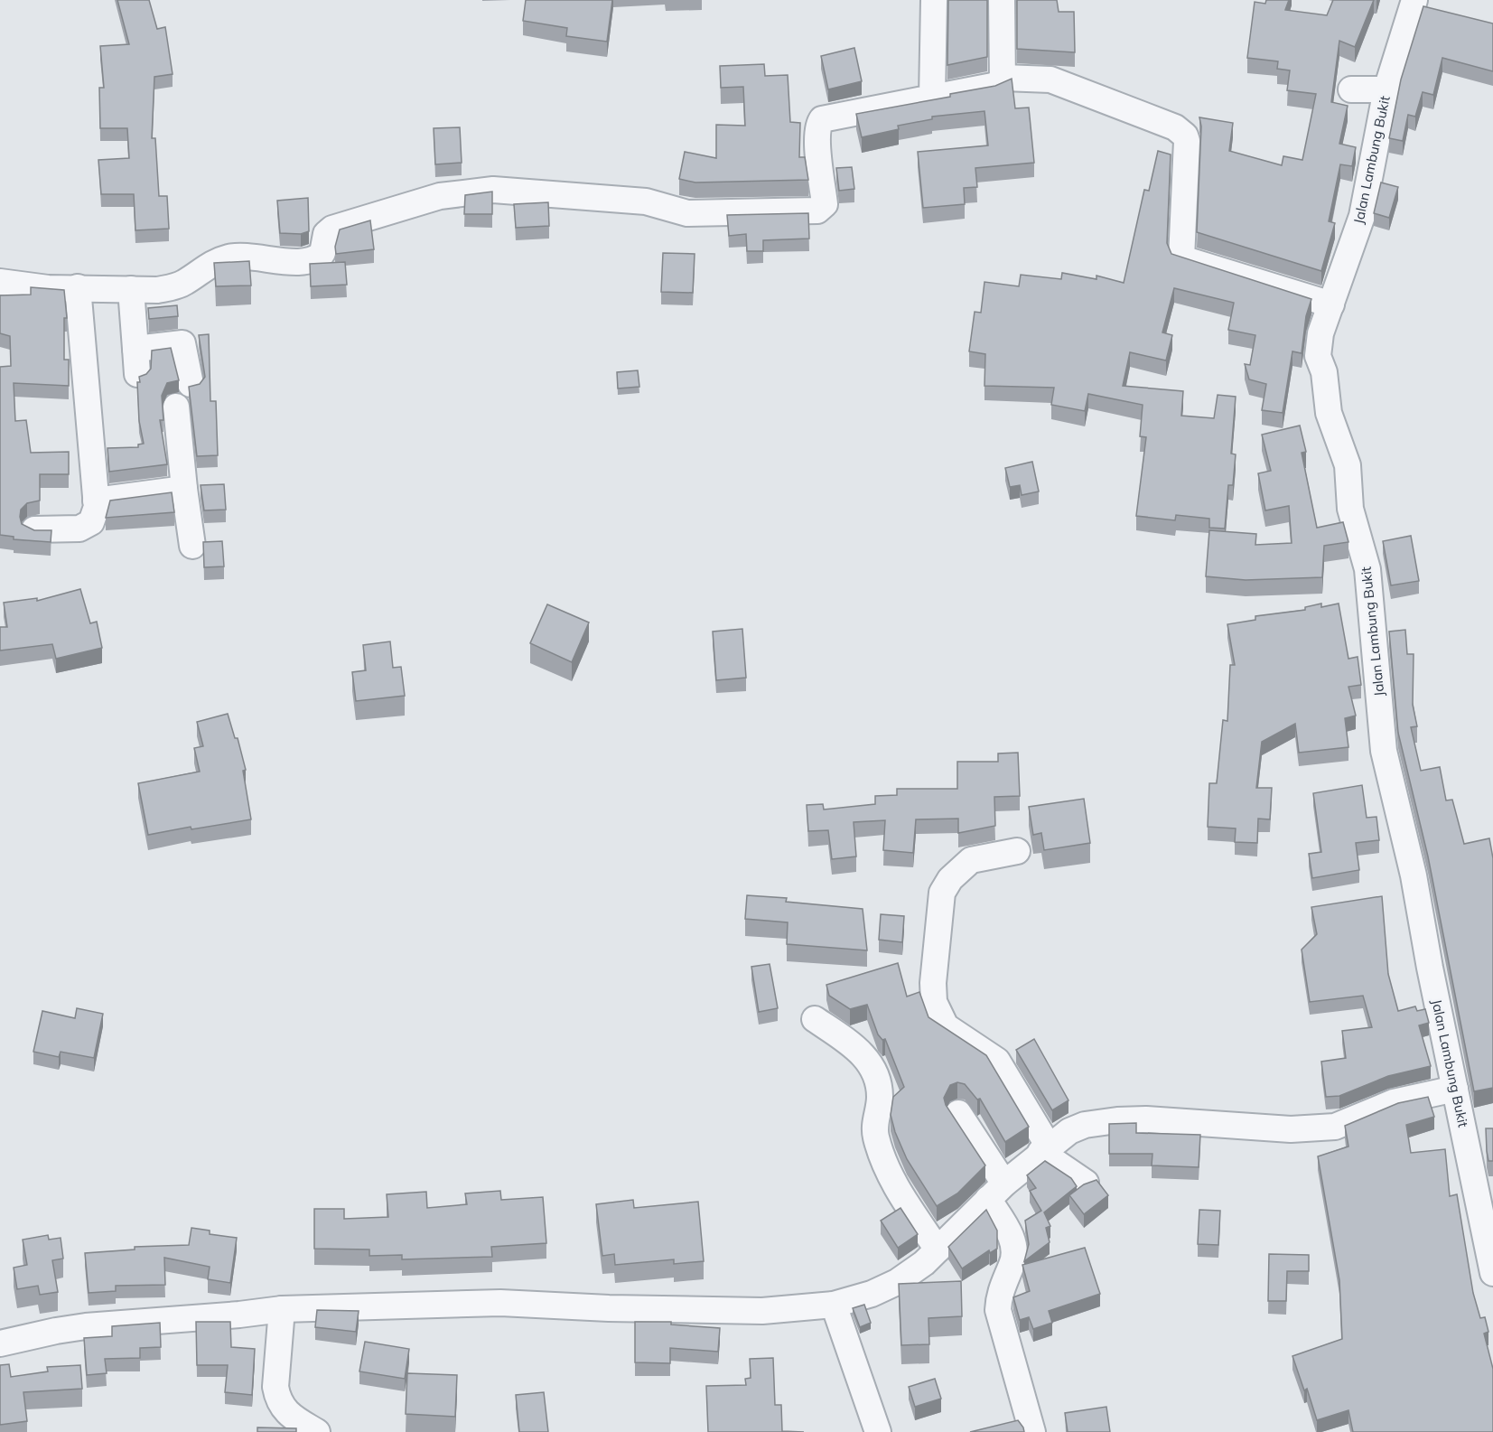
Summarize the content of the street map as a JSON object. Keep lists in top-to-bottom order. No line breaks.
{"streets":{"street":["Jalan Lambung Bukit"]}}
